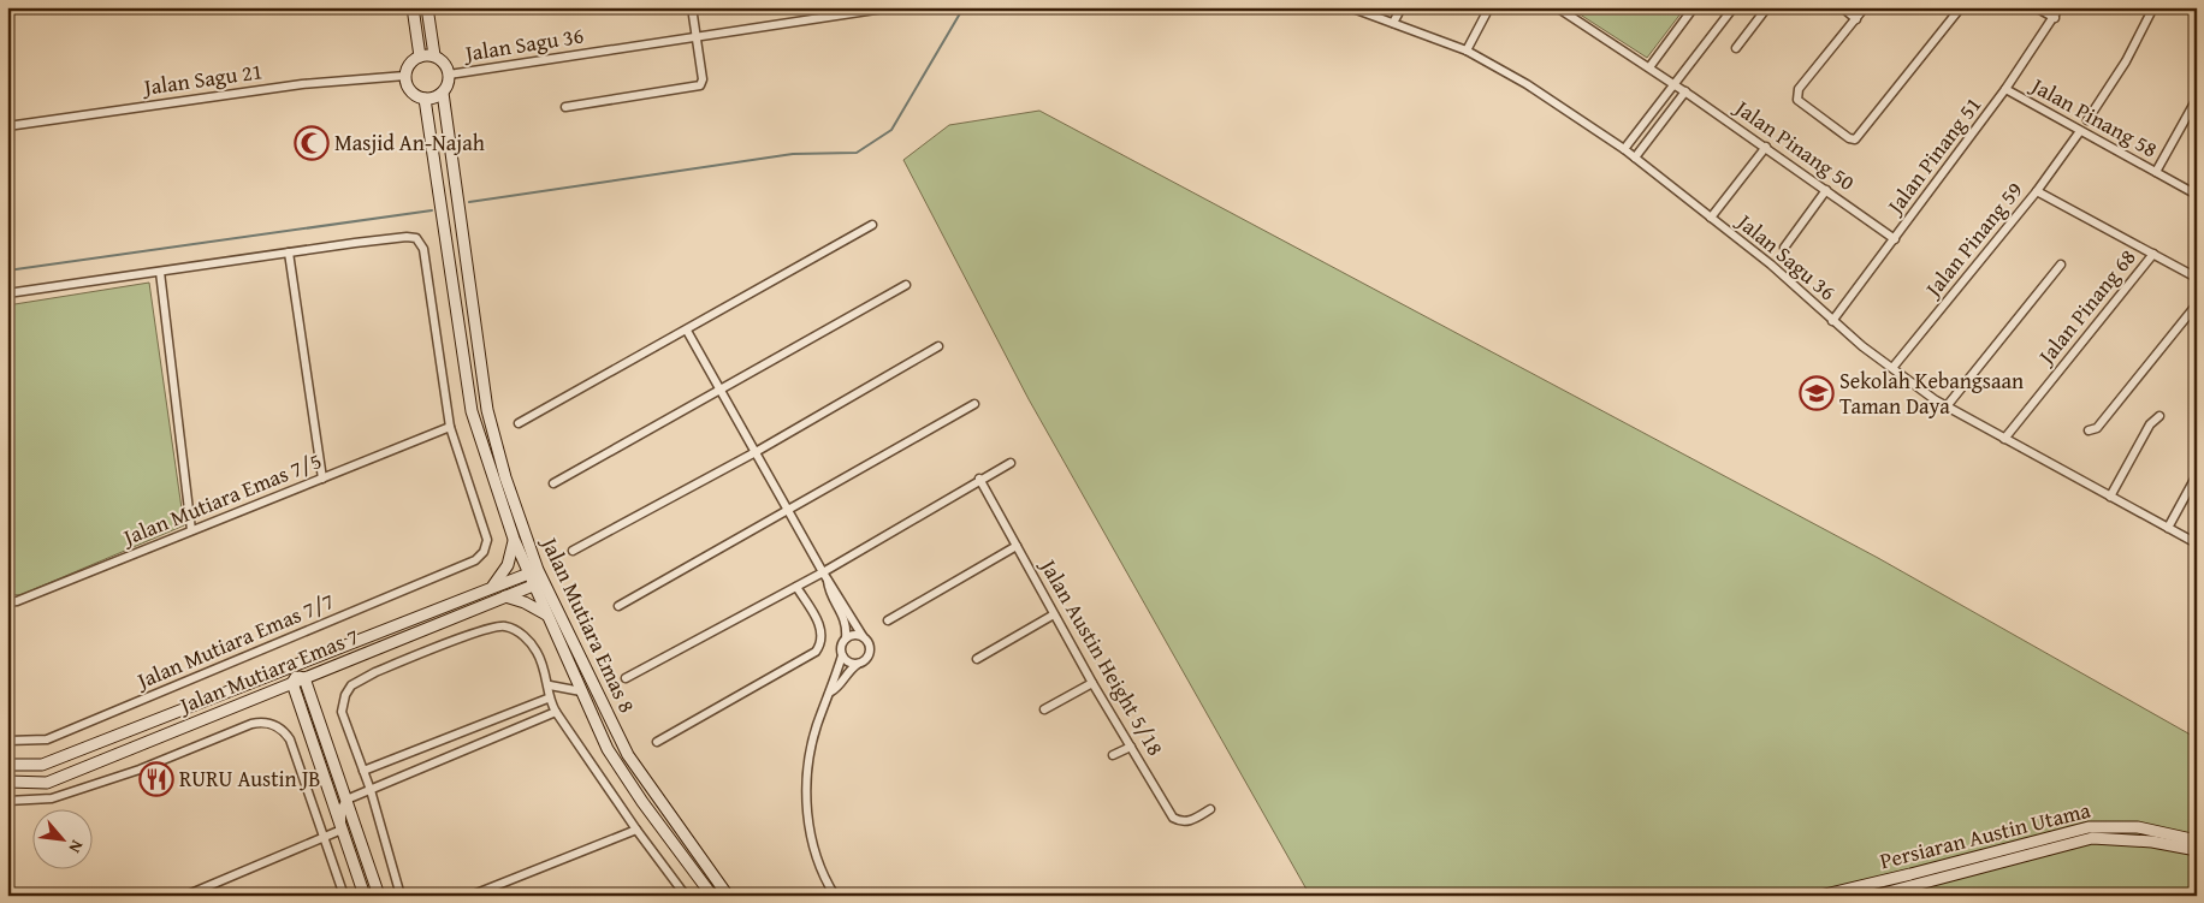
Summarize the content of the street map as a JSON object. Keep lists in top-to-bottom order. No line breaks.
{"streets":{"street":["Jalan Sagu 36","Jalan Sagu 21","Jalan Pinang 58","Jalan Pinang 50","Jalan Pinang 51","Jalan Pinang 59","Jalan Pinang 68","Jalan Mutiara Emas 7/5","Jalan Mutiara Emas 8","Jalan Mutiara Emas 7/7","Jalan Austin Height 5/18","Jalan Mutiara Emas 7","Persiaran Austin Utama"]},"crossings":[["Jalan Sagu 36","Jalan Sagu 21"],["Jalan Sagu 36","Jalan Pinang 51"],["Jalan Sagu 36","Jalan Pinang 59"],["Jalan Sagu 36","Jalan Pinang 68"],["Jalan Sagu 36","Jalan Mutiara Emas 8"],["Jalan Sagu 21","Jalan Mutiara Emas 8"],["Jalan Pinang 58","Jalan Pinang 51"],["Jalan Pinang 58","Jalan Pinang 59"],["Jalan Pinang 50","Jalan Pinang 51"],["Jalan Mutiara Emas 7/5","Jalan Mutiara Emas 7/7"],["Jalan Mutiara Emas 8","Jalan Mutiara Emas 7"]],"places":{"mosque":["Masjid An-Najah"],"school or university":["Sekolah Kebangsaan Taman Daya"],"restaurant":["RURU Austin JB"]},"north":"bottom right"}
